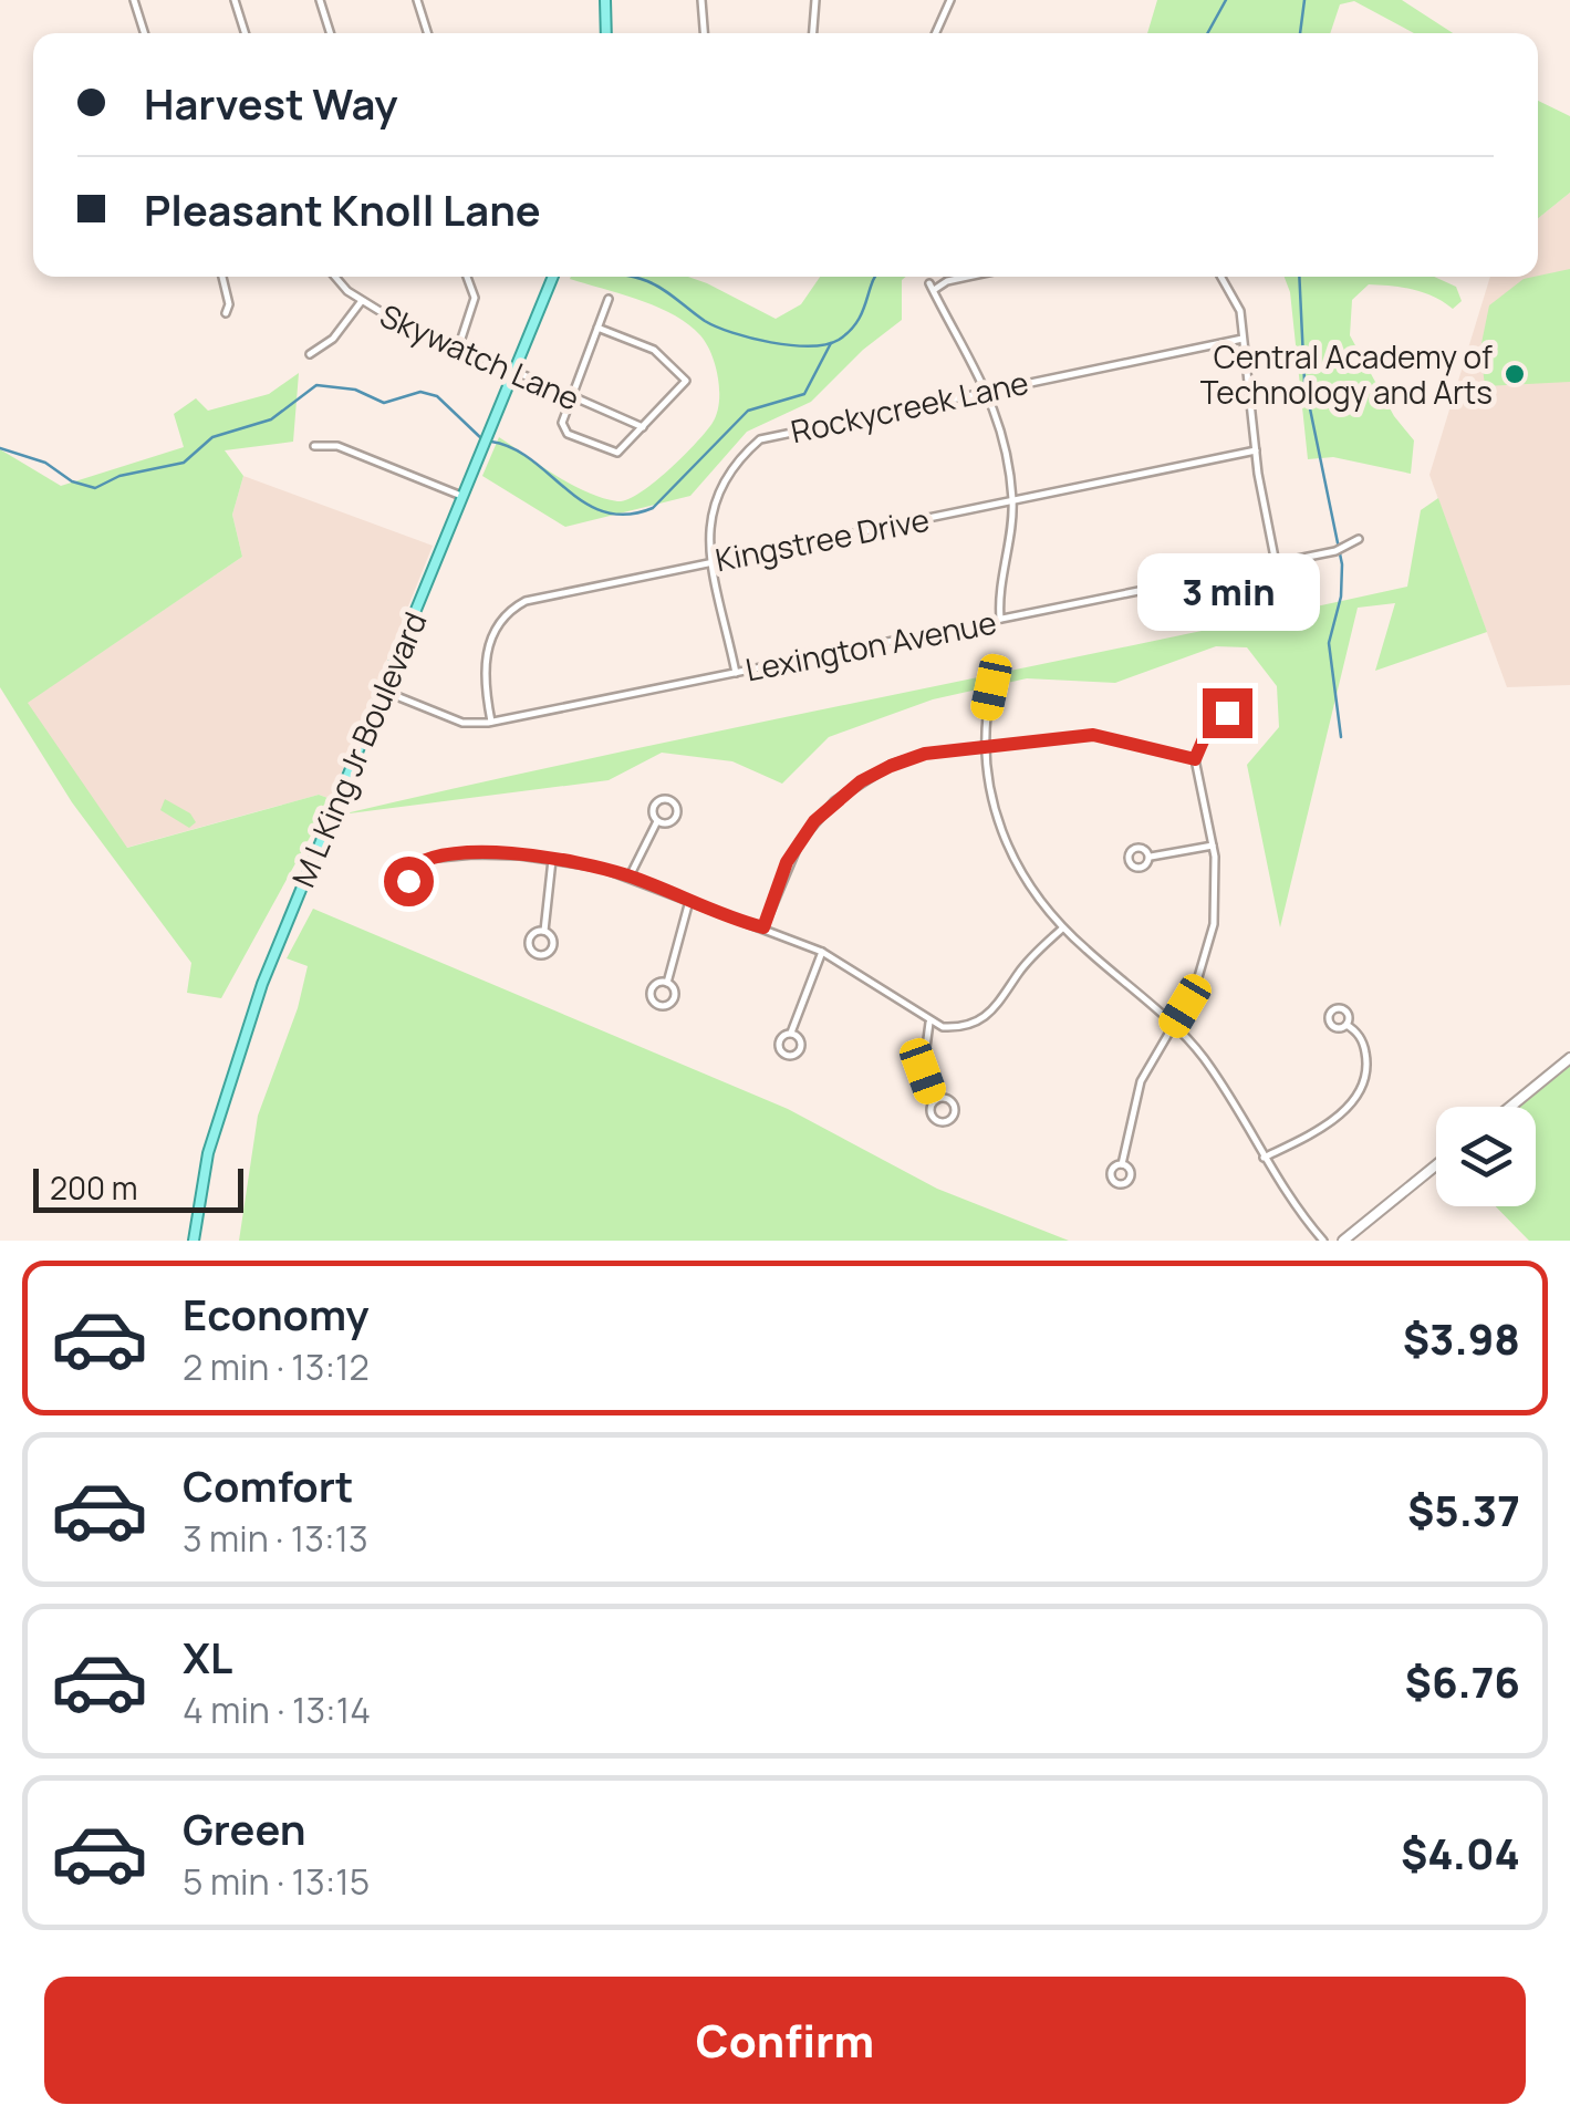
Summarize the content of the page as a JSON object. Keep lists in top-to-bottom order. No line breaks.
{"streets":{"main road":["M L King Jr Boulevard"],"street":["Skywatch Lane","Rockycreek Lane","Kingstree Drive","Lexington Avenue"]},"crossings":[["Skywatch Lane","M L King Jr Boulevard"],["Rockycreek Lane","Kingstree Drive"],["Rockycreek Lane","Lexington Avenue"],["Kingstree Drive","Lexington Avenue"],["Lexington Avenue","M L King Jr Boulevard"]],"places":["Central Academy of Technology and Arts"],"scale_bar":"200 m","page":{"banner":["Harvest Way","Pleasant Knoll Lane"],"bubble":"3 min","scale":"200 m","list":[{"name":"Economy","note":"2 min · 13:12","value":"$3.98"},{"name":"Comfort","note":"3 min · 13:13","value":"$5.37"},{"name":"XL","note":"4 min · 13:14","value":"$6.76"},{"name":"Green","note":"5 min · 13:15","value":"$4.04"}],"buttons":"Confirm"}}
